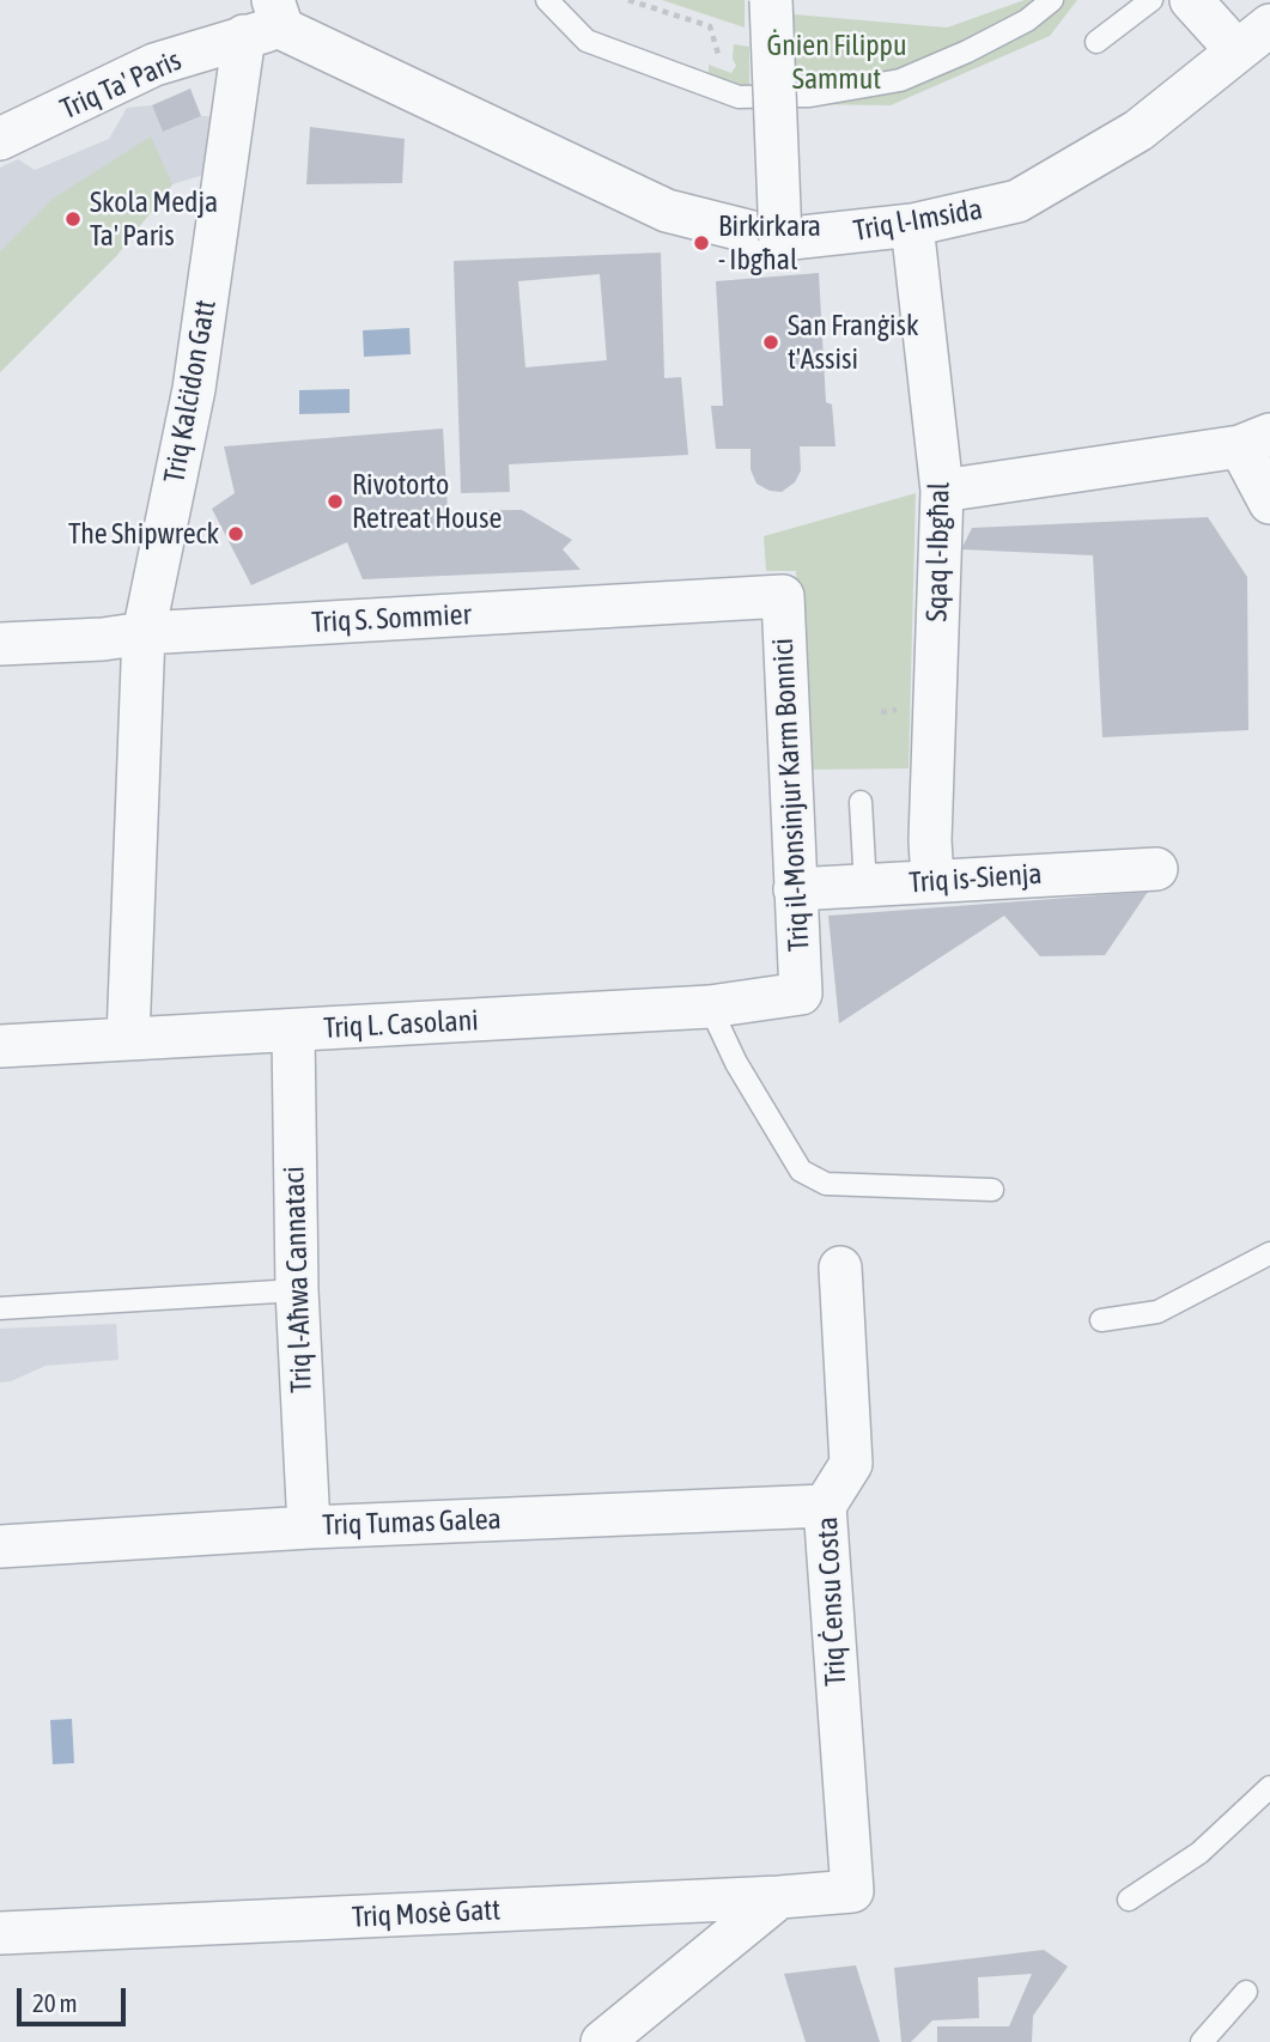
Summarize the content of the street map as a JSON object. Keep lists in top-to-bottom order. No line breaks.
{"streets":{"street":["Triq Ta' Paris","Triq l-Imsida","Triq Kalċidon Gatt","Sqaq l-Ibgħal","Triq S. Sommier","Triq il-Monsinjur Karm Bonnici","Triq is-Sienja","Triq L. Casolani","Triq l-Aħwa Cannataci","Triq Tumas Galea","Triq Ċensu Costa","Triq Mosè Gatt"]},"crossings":[["Triq Ta' Paris","Triq l-Imsida"],["Triq Ta' Paris","Triq Kalċidon Gatt"],["Triq l-Imsida","Triq Kalċidon Gatt"],["Triq l-Imsida","Sqaq l-Ibgħal"],["Triq Kalċidon Gatt","Triq S. Sommier"],["Triq Kalċidon Gatt","Triq L. Casolani"],["Sqaq l-Ibgħal","Triq is-Sienja"],["Triq S. Sommier","Triq il-Monsinjur Karm Bonnici"],["Triq il-Monsinjur Karm Bonnici","Triq is-Sienja"],["Triq il-Monsinjur Karm Bonnici","Triq L. Casolani"],["Triq L. Casolani","Triq l-Aħwa Cannataci"],["Triq l-Aħwa Cannataci","Triq Tumas Galea"],["Triq Tumas Galea","Triq Ċensu Costa"],["Triq Ċensu Costa","Triq Mosè Gatt"]],"parks":["Ġnien Filippu Sammut"],"places":["Skola Medja Ta' Paris","Birkirkara - Ibgħal","San Franġisk t'Assisi","Rivotorto Retreat House","The Shipwreck"],"scale_bar":"20 m"}
